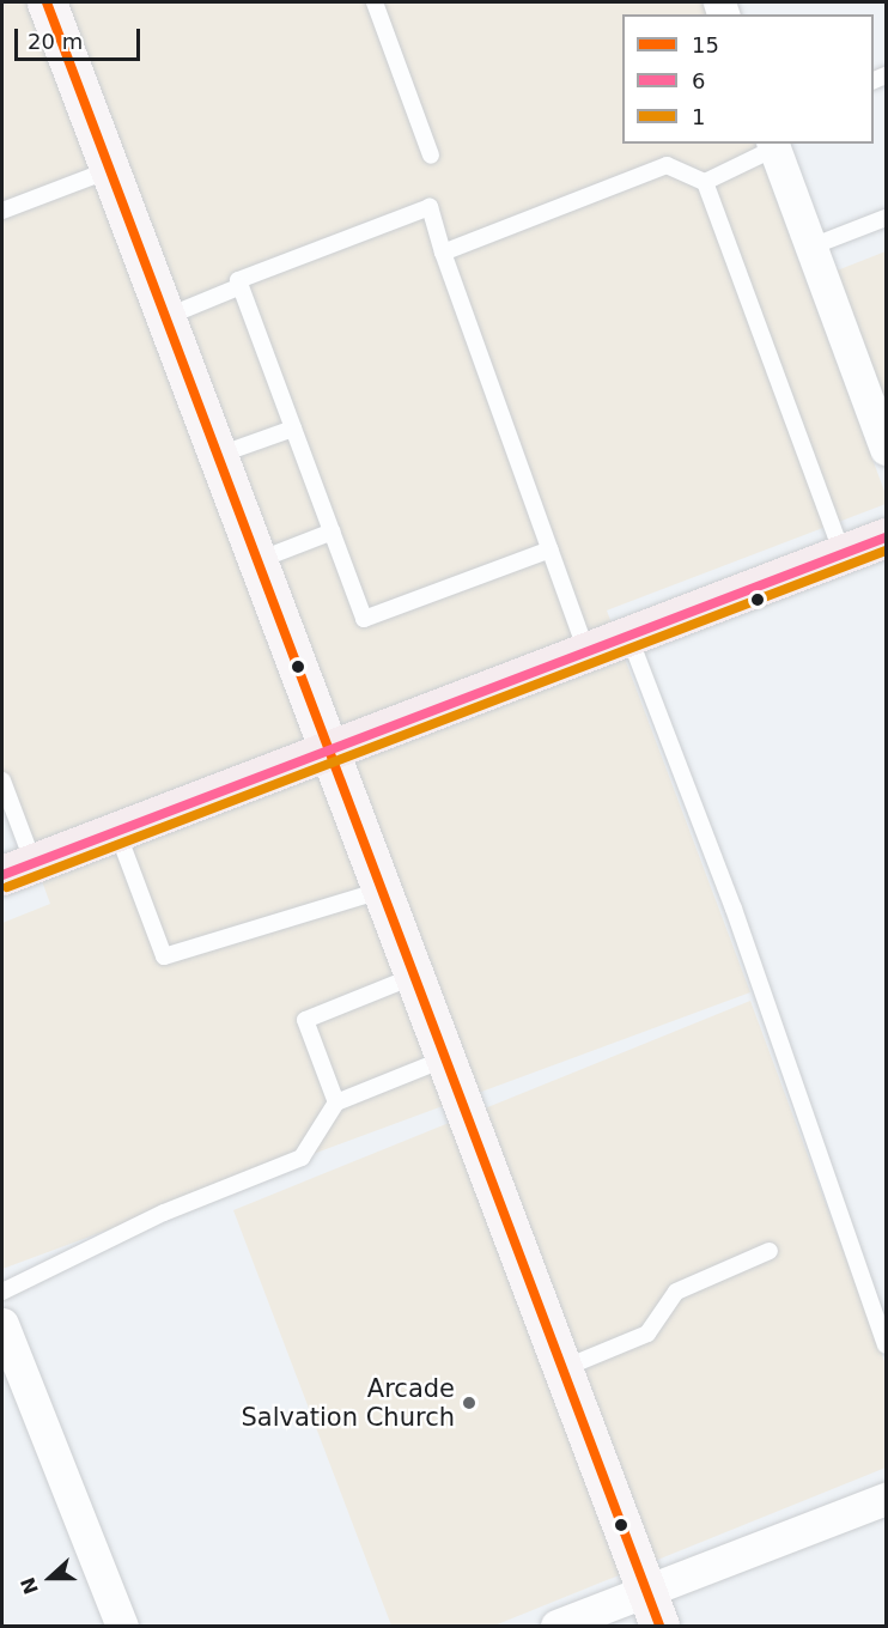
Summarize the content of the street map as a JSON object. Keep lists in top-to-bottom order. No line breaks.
{"places":["Arcade Salvation Church"],"lines":["transit line 15","transit line 6","transit line 1"],"legend":["15","6","1"],"scale_bar":"20 m","north":"left"}
